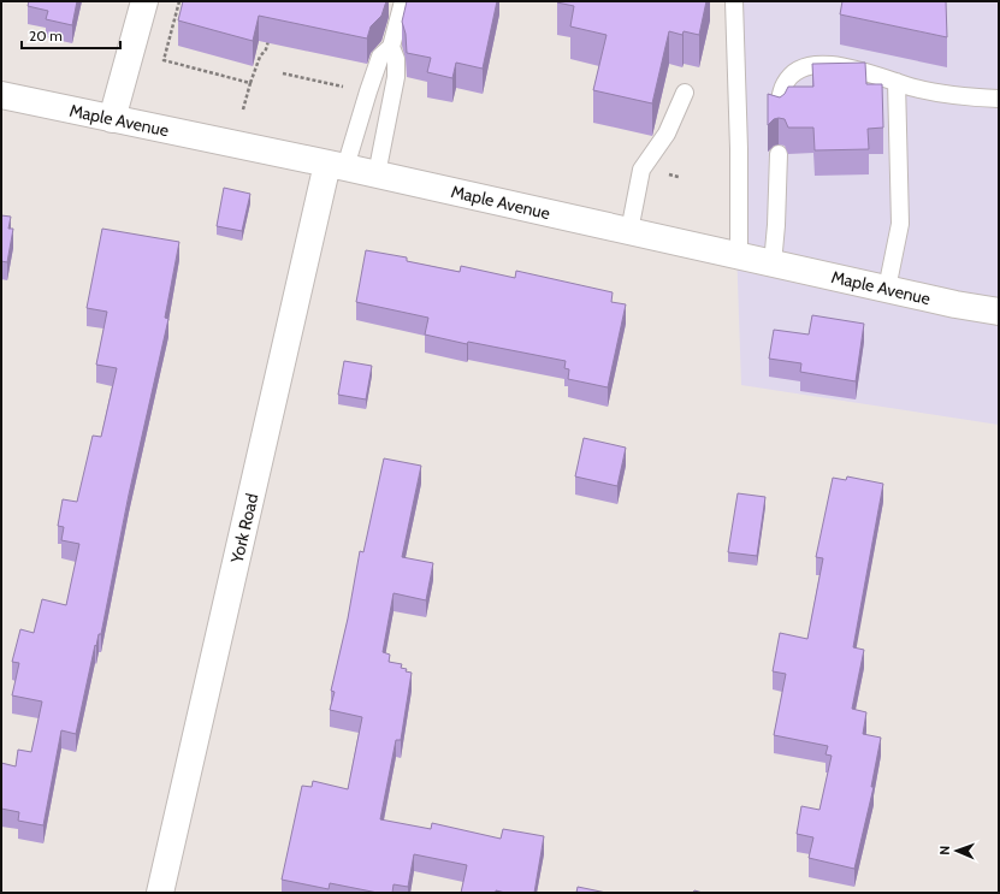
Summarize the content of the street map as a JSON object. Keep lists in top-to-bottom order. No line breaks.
{"streets":{"street":["Maple Avenue","York Road"]},"crossings":[["Maple Avenue","York Road"]],"scale_bar":"20 m","north":"left"}
